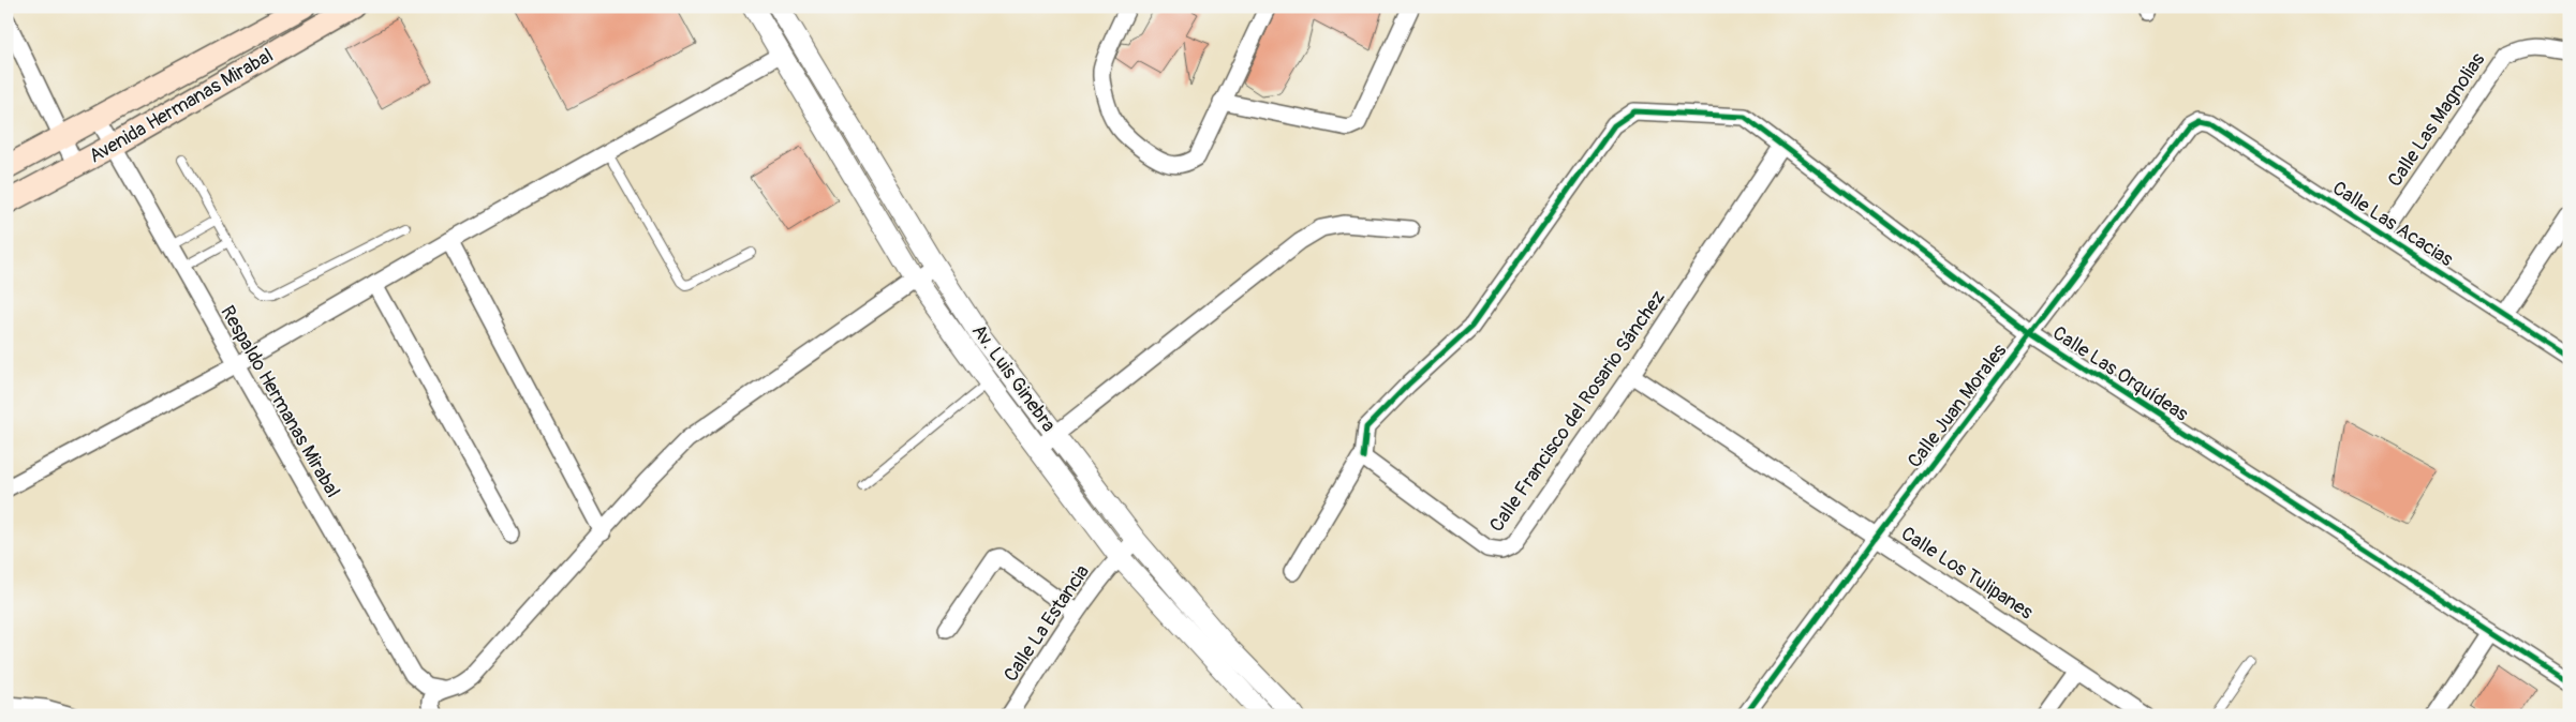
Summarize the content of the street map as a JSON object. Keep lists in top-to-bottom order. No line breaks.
{"streets":{"main road":["Avenida Hermanas Mirabal"],"street":["Calle Las Magnolias","Calle Las Acacias","Calle Las Orquídeas","Av. Luis Ginebra","Respaldo Hermanas Mirabal","Calle Juan Morales","Calle Francisco del Rosario Sánchez","Calle Los Tulipanes","Calle La Estancia"]},"crossings":[["Avenida Hermanas Mirabal","Respaldo Hermanas Mirabal"],["Calle Las Magnolias","Calle Las Acacias"],["Calle Las Acacias","Calle Juan Morales"],["Calle Las Orquídeas","Calle Juan Morales"],["Calle Las Orquídeas","Calle Francisco del Rosario Sánchez"],["Av. Luis Ginebra","Calle La Estancia"],["Calle Juan Morales","Calle Los Tulipanes"],["Calle Francisco del Rosario Sánchez","Calle Los Tulipanes"]]}
